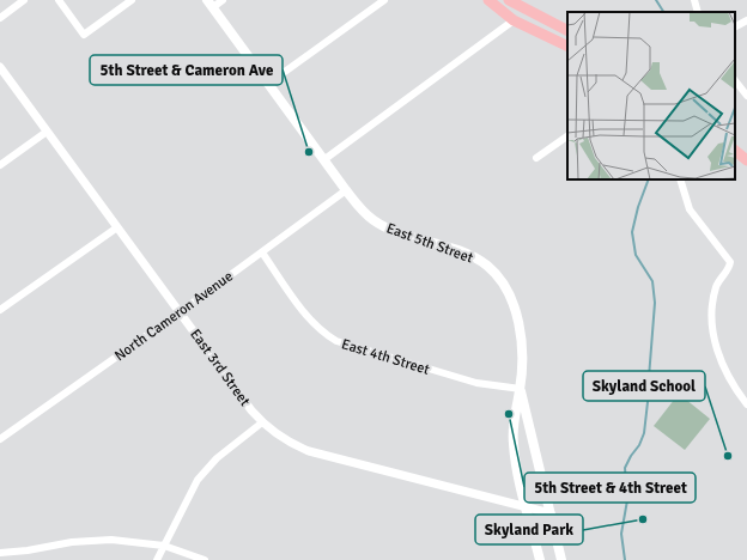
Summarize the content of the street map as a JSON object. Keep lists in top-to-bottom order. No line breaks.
{"streets":{"main road":["East 5th Street"],"street":["North Cameron Avenue","East 4th Street","East 3rd Street"]},"crossings":[["East 5th Street","North Cameron Avenue"],["East 5th Street","East 4th Street"],["East 5th Street","East 3rd Street"],["North Cameron Avenue","East 4th Street"],["North Cameron Avenue","East 3rd Street"]],"places":["5th Street & Cameron Ave","5th Street & 4th Street","Skyland School","Skyland Park"]}
